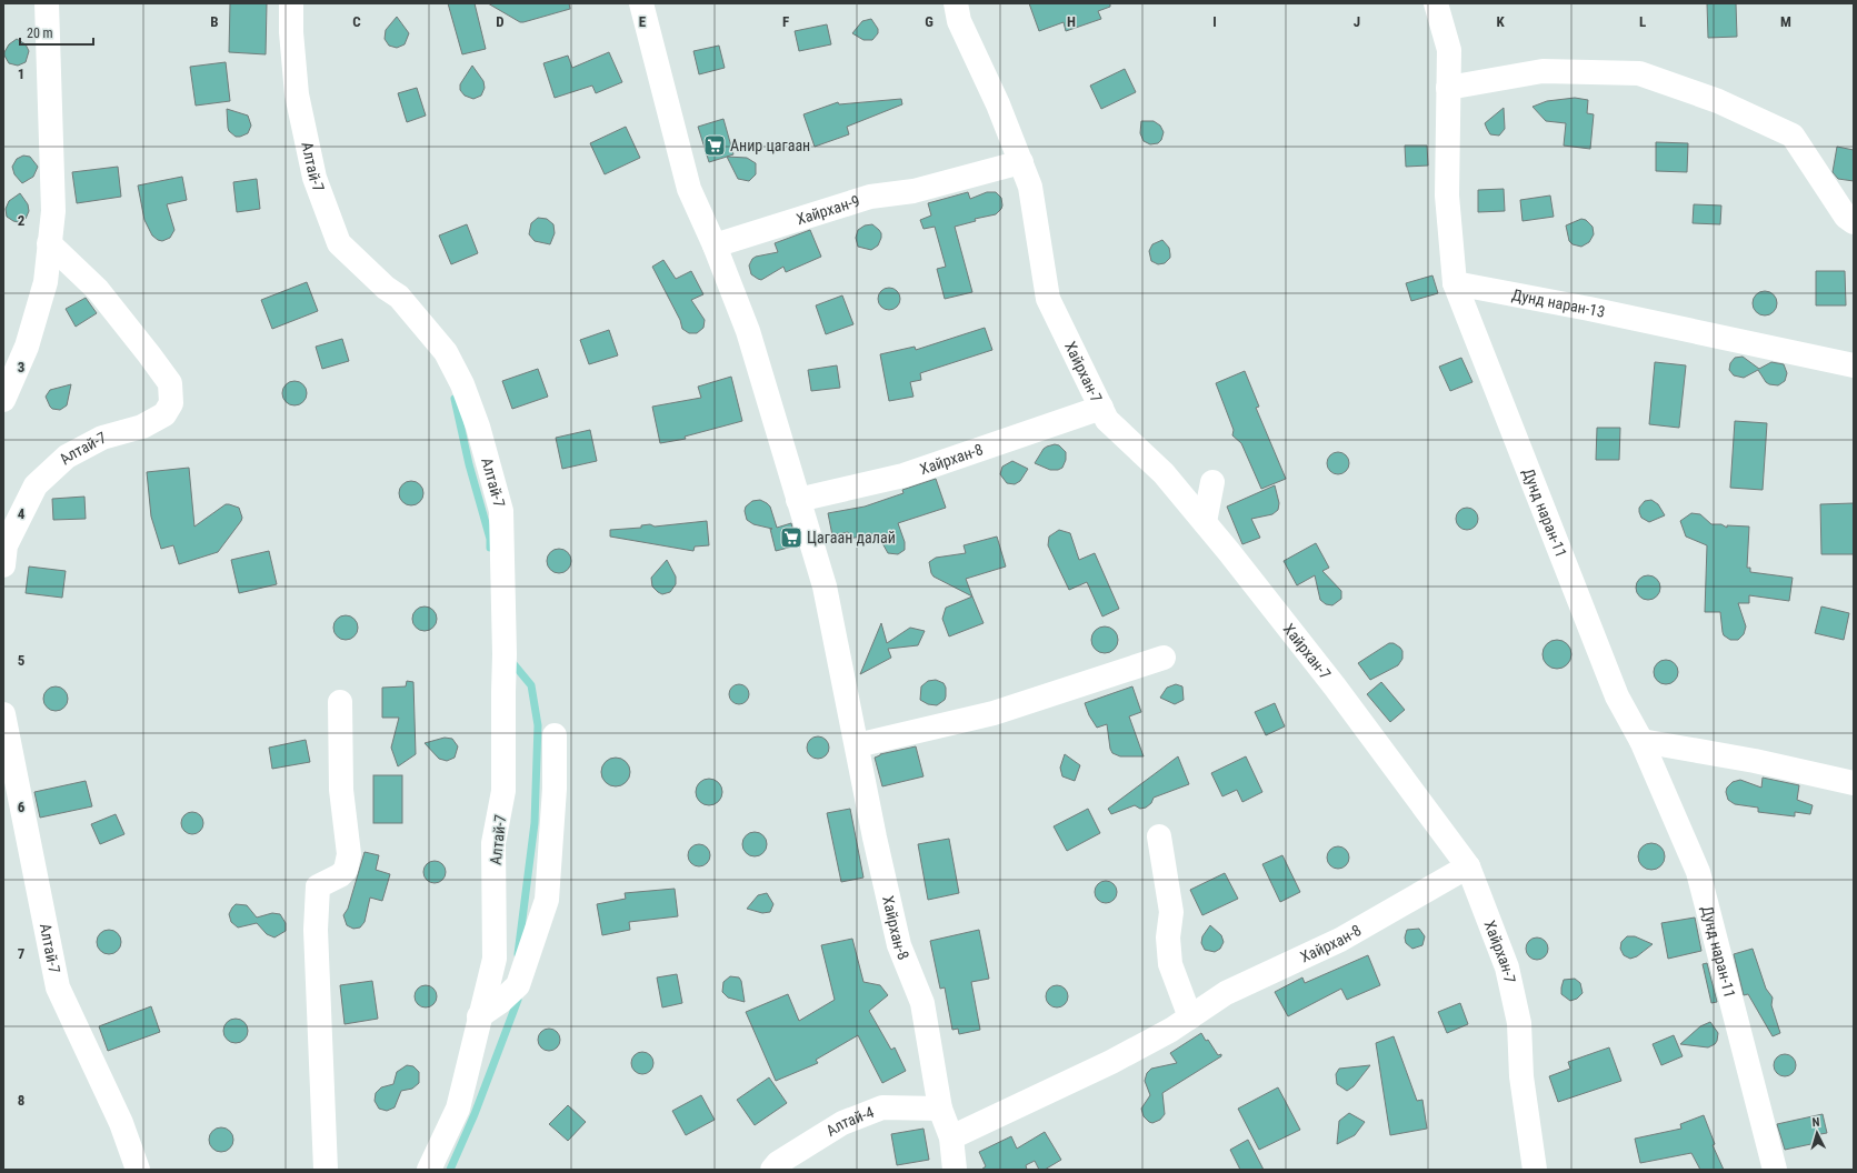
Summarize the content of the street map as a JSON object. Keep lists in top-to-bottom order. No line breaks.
{"streets":{"street":["Алтай-7","Хайрхан-9","Дунд наран-13","Хайрхан-7","Хайрхан-8","Дунд наран-11","Алтай-4"]},"crossings":[["Хайрхан-9","Хайрхан-7"],["Хайрхан-9","Хайрхан-8"],["Дунд наран-13","Дунд наран-11"],["Хайрхан-7","Хайрхан-8"],["Хайрхан-8","Алтай-4"]],"places":{"supermarket":["Анир цагаан","Цагаан далай"]},"scale_bar":"20 m","north":"top","grid":{"columns":["B","C","D","E","F","G","H","I","J","K","L","M"],"rows":["1","2","3","4","5","6","7","8"]}}
